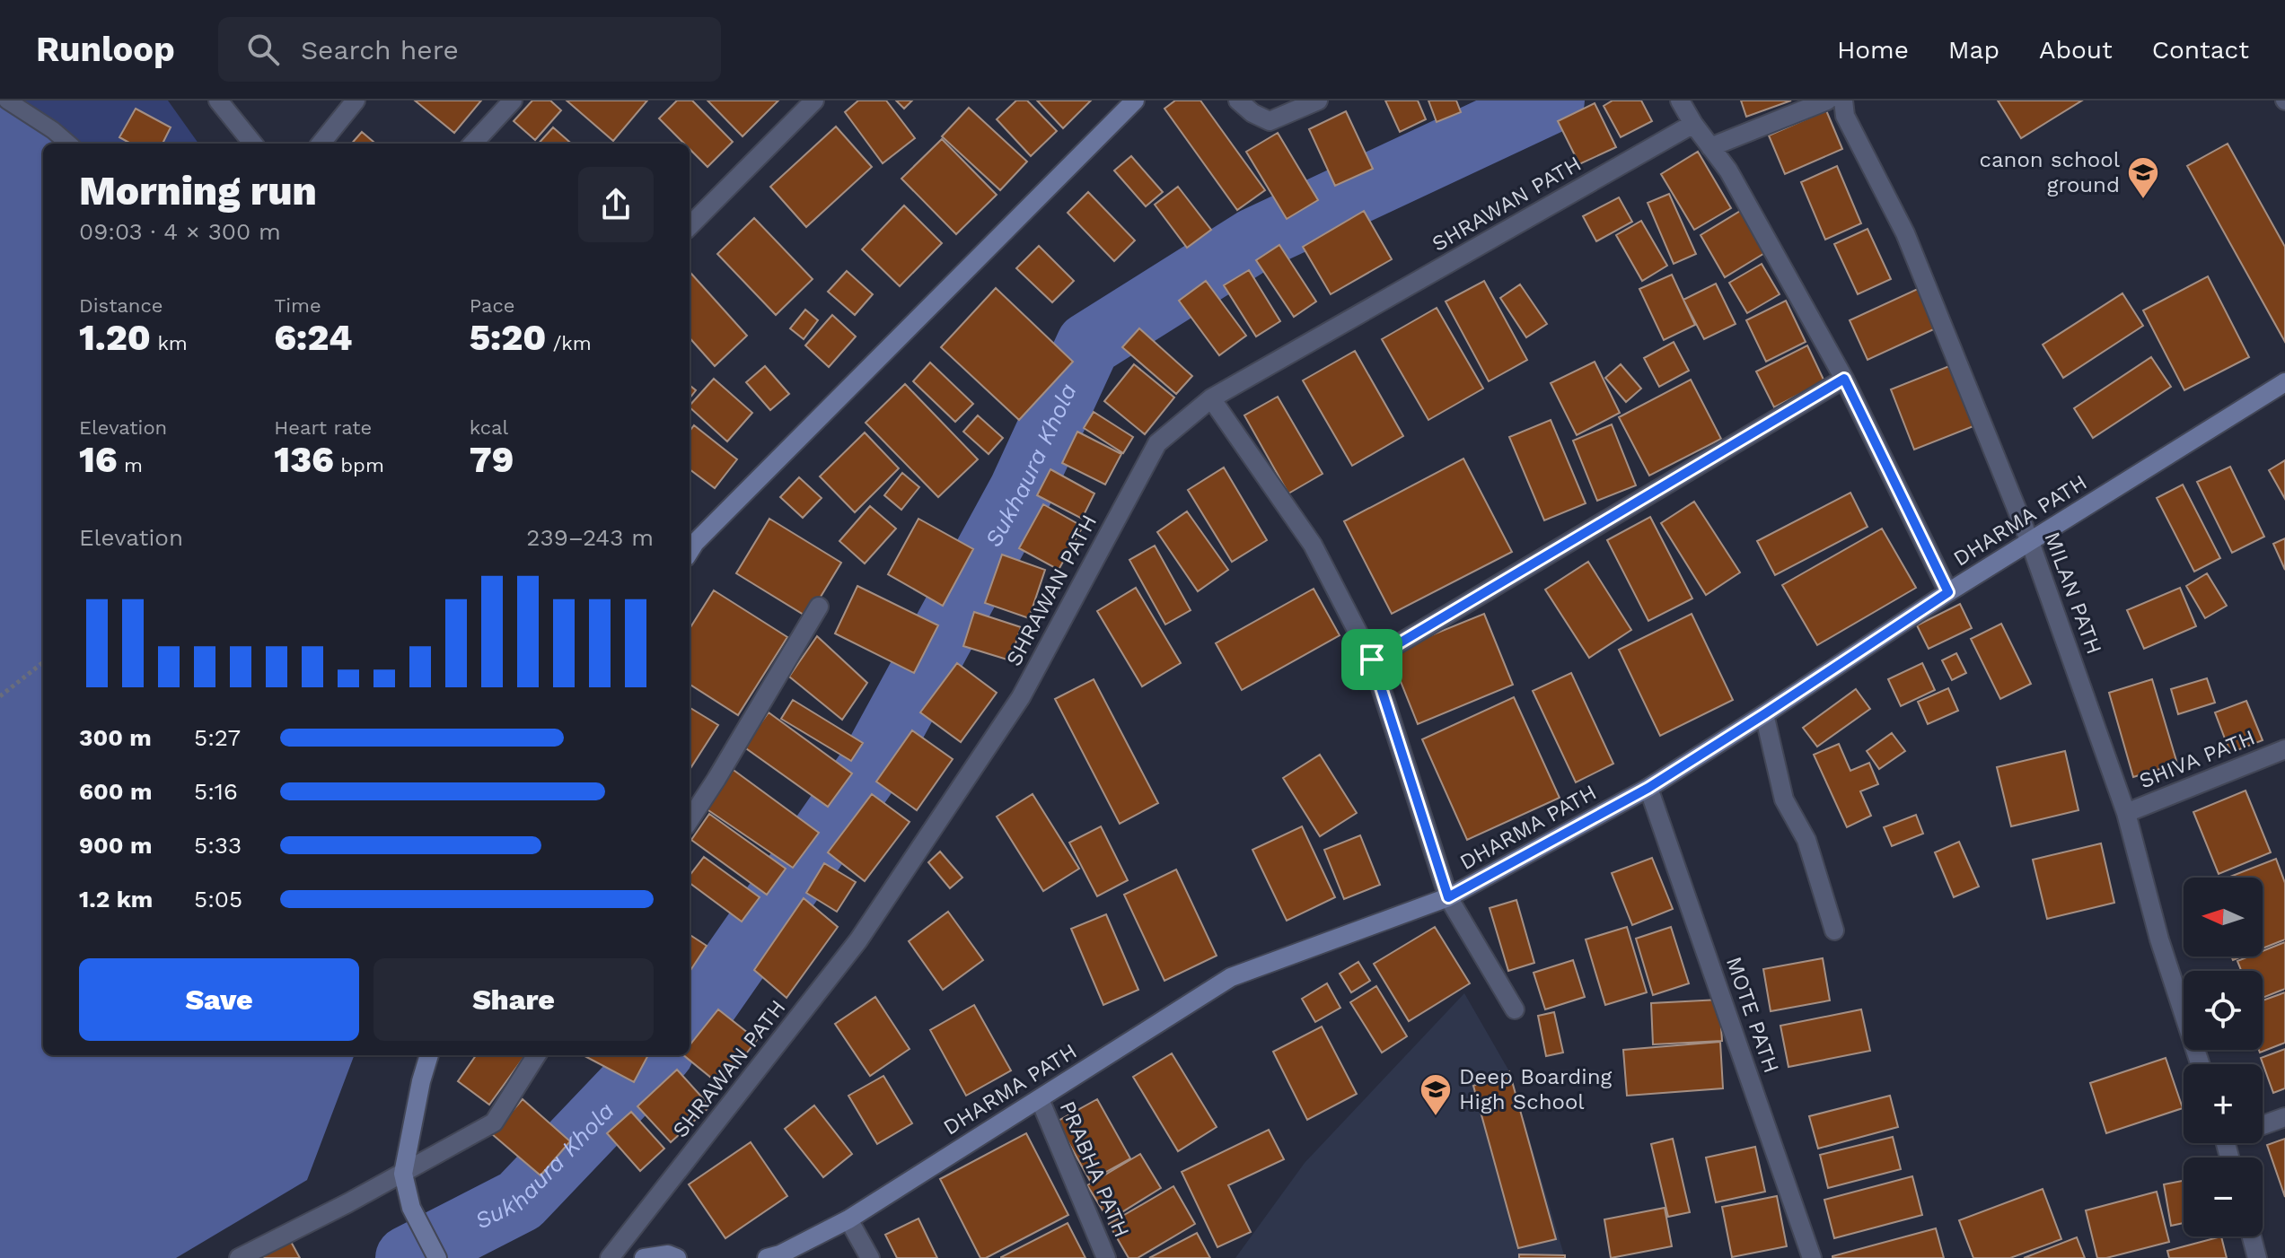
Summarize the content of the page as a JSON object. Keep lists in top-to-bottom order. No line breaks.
{"streets":{"street":["SHRAWAN PATH","DHARMA PATH","MILAN PATH","SHIVA PATH","MOTE PATH","PRABHA PATH"]},"crossings":[["DHARMA PATH","MILAN PATH"],["DHARMA PATH","MOTE PATH"],["DHARMA PATH","PRABHA PATH"],["MILAN PATH","SHIVA PATH"]],"water":["Sukhaura Khola"],"places":{"school or university":["canon school ground","Deep Boarding High School"]},"north":"left","page":{"header":"Runloop","search":"Search here","nav":["Home","Map","About","Contact"],"heading":["Morning run","09:03 · 4 × 300 m"],"stats":[["Distance","1.20 km"],["Time","6:24"],["Pace","5:20 /km"],["Elevation","16 m"],["Heart rate","136 bpm"],["kcal","79"]],"chart":["Elevation","239–243 m"],"list":[{"name":"300 m","note":"5:27"},{"name":"600 m","note":"5:16"},{"name":"900 m","note":"5:33"},{"name":"1.2 km","note":"5:05"}],"map_buttons":["+","−"],"buttons":["Save","Share"]}}
